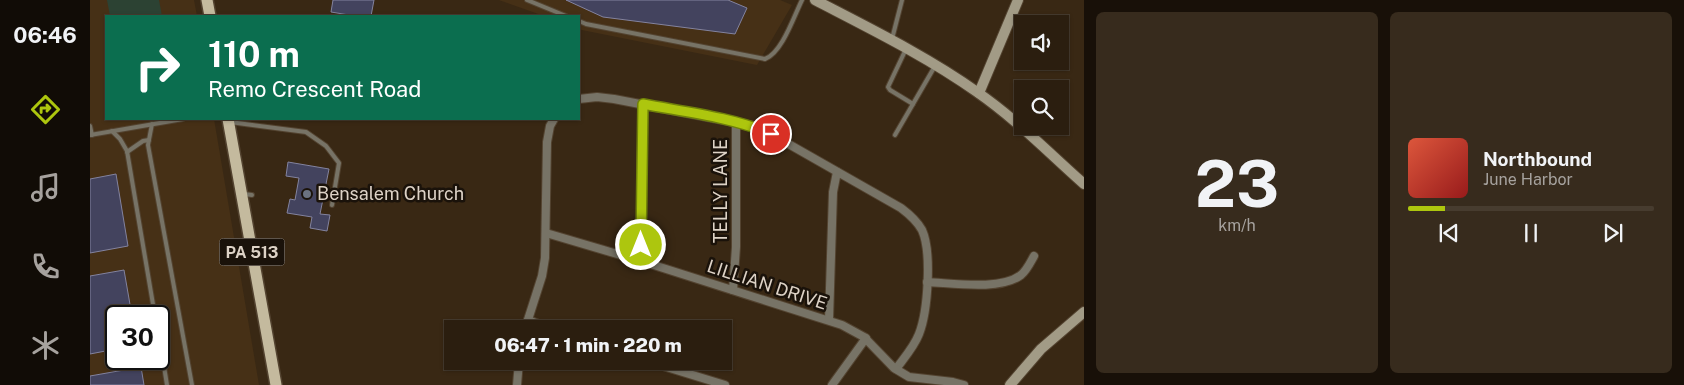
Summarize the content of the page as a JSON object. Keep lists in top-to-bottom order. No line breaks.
{"streets":{"main road":["PA 513"],"street":["TELLY LANE","LILLIAN DRIVE"]},"crossings":[["TELLY LANE","LILLIAN DRIVE"]],"places":["Bensalem Church"],"page":{"tabs":"06:46","tile":["23","km/h"],"turn":["110 m","Remo Crescent Road"],"song":["Northbound","June Harbor"],"limit":"30","trip":"06:47 · 1 min · 220 m"}}
